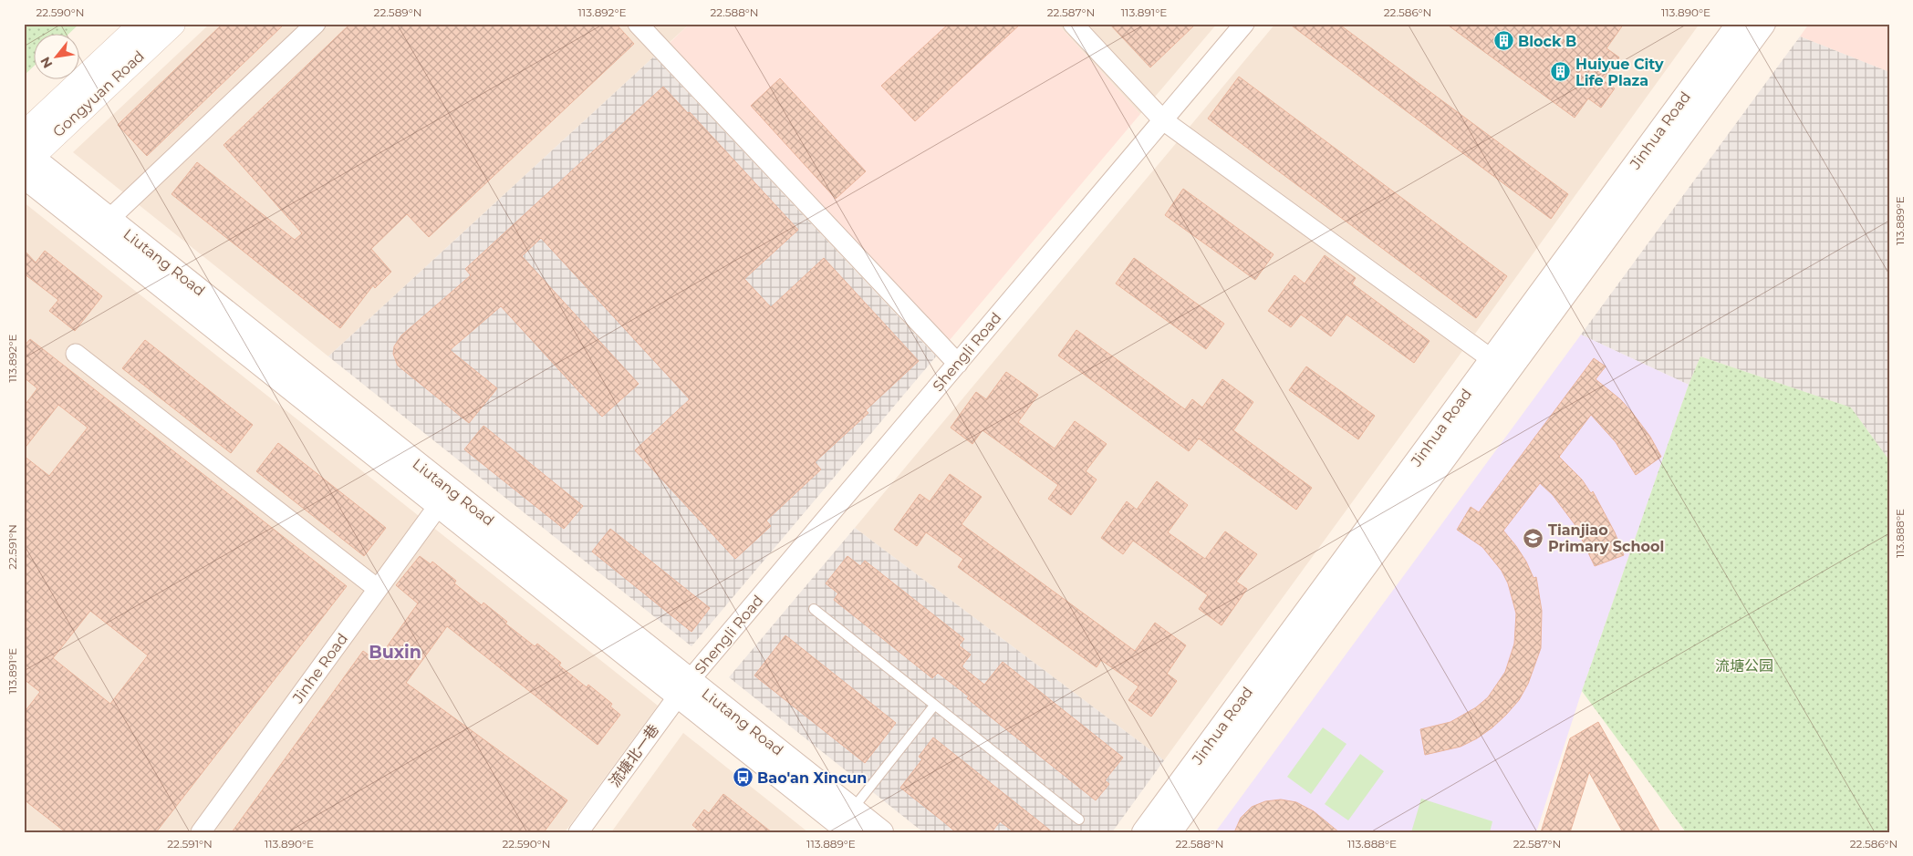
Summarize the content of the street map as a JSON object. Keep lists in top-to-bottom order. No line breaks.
{"streets":{"main road":["Gongyuan Road"],"street":["Jinhua Road","Liutang Road","Shengli Road","Jinhe Road","流塘北一巷"]},"crossings":[["Gongyuan Road","Liutang Road"],["Liutang Road","Shengli Road"],["Liutang Road","Jinhe Road"],["Liutang Road","流塘北一巷"],["Shengli Road","流塘北一巷"]],"districts":["Buxin"],"parks":["流塘公园"],"places":{"building":["Block B","Huiyue City Life Plaza"],"school or university":["Tianjiao Primary School"],"bus stop":["Bao'an Xincun"]},"north":"bottom left","coordinates":["22.590°N","22.589°N","113.892°E","22.588°N","22.587°N","113.891°E","22.586°N","113.890°E","113.889°E","113.888°E","22.591°N"]}
